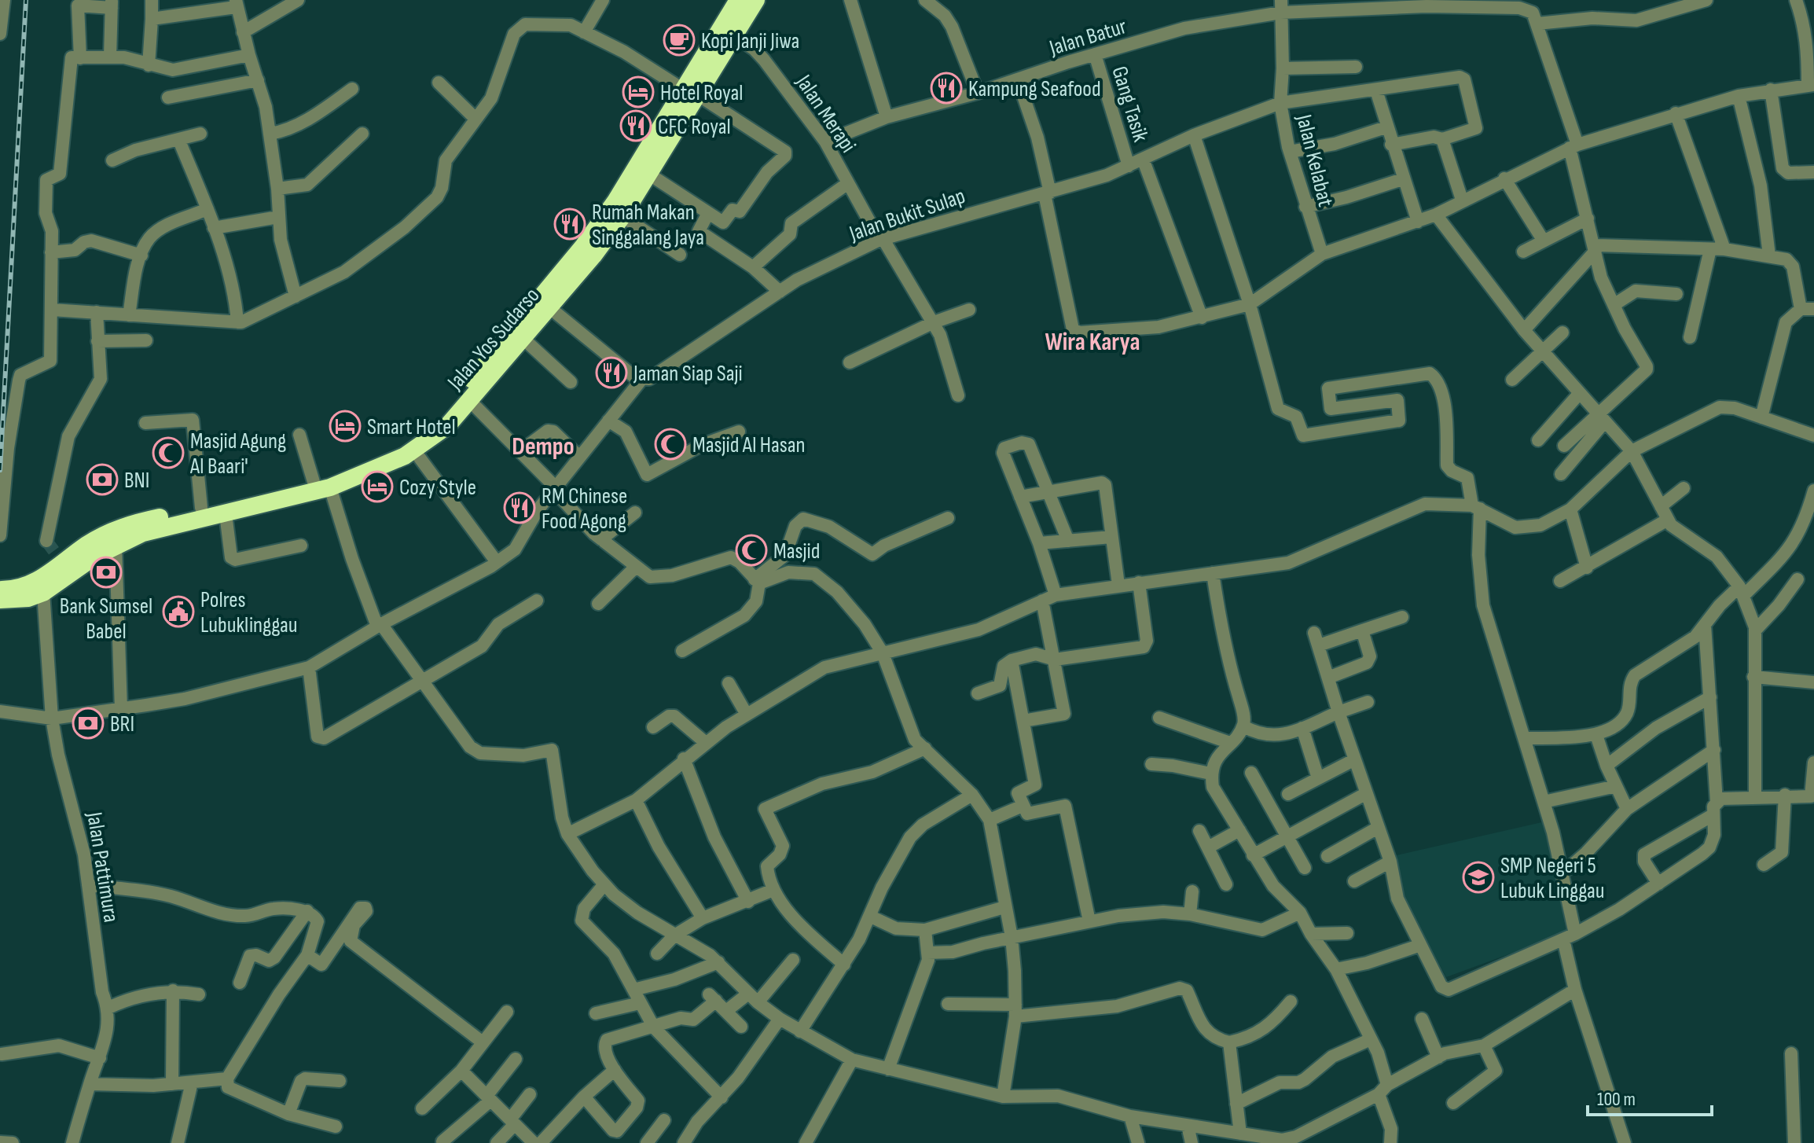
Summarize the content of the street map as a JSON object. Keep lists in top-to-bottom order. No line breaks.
{"streets":{"highway":["Jalan Yos Sudarso"],"street":["Jalan Batur","Gang Tasik","Jalan Merapi","Jalan Kelabat","Jalan Bukit Sulap","Jalan Pattimura"]},"crossings":[["Jalan Batur","Gang Tasik"],["Jalan Batur","Jalan Merapi"],["Jalan Batur","Jalan Kelabat"],["Gang Tasik","Jalan Bukit Sulap"],["Jalan Merapi","Jalan Bukit Sulap"],["Jalan Merapi","Jalan Yos Sudarso"],["Jalan Kelabat","Jalan Bukit Sulap"],["Jalan Yos Sudarso","Jalan Pattimura"]],"districts":["Wira Karya","Dempo"],"places":{"cafe":["Kopi Janji Jiwa"],"restaurant":["Kampung Seafood","CFC Royal","Rumah Makan Singgalang Jaya","Jaman Siap Saji","RM Chinese Food Agong"],"hotel":["Hotel Royal","Smart Hotel","Cozy Style"],"mosque":["Masjid Al Hasan","Masjid Agung Al Baari'","Masjid"],"bank":["BNI","Bank Sumsel Babel","BRI"],"public building":["Polres Lubuklinggau"],"school or university":["SMP Negeri 5 Lubuk Linggau"]},"scale_bar":"100 m"}
